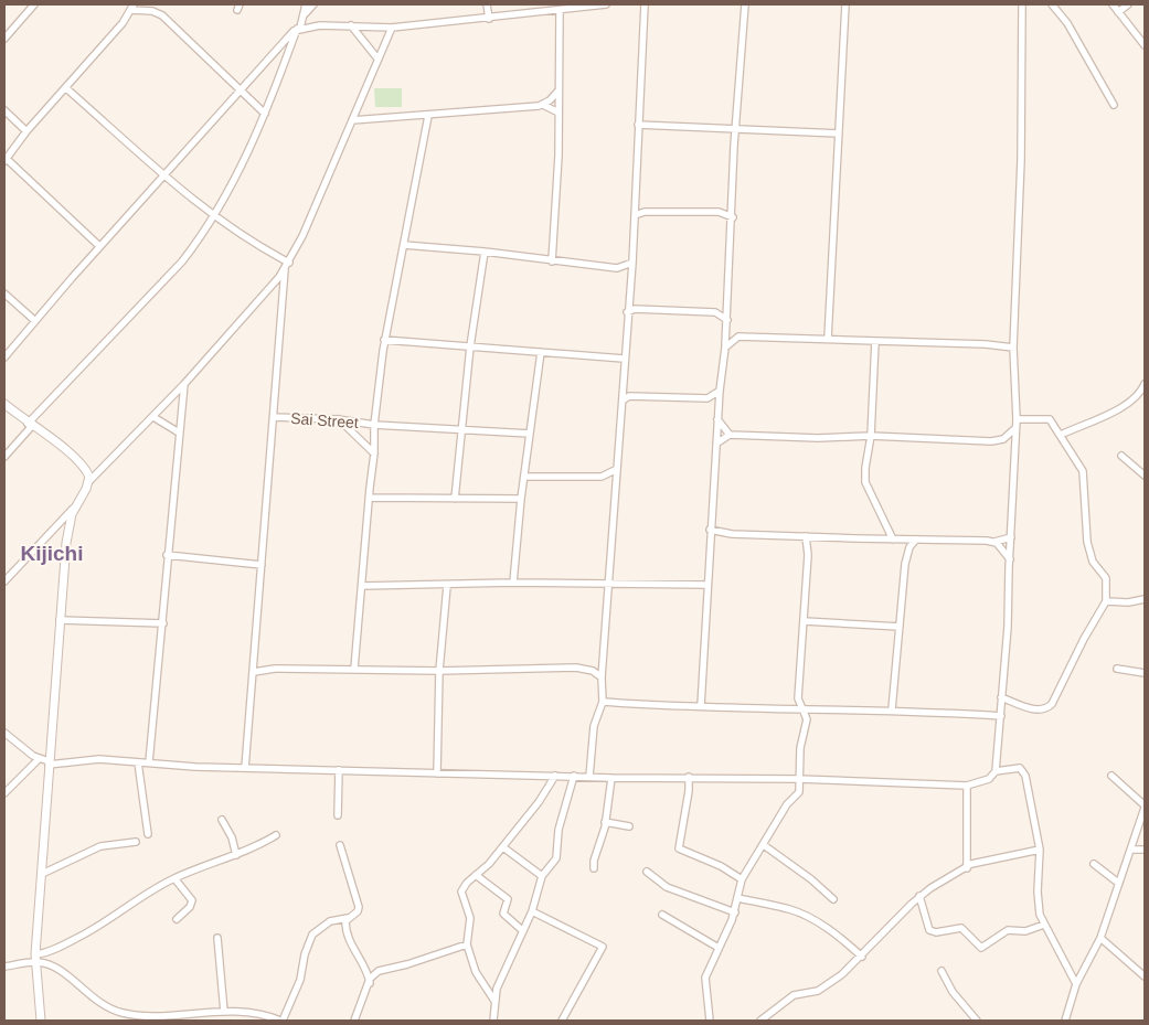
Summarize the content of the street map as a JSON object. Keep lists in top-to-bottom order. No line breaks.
{"streets":{"street":["Sai Street"]},"districts":["Kijichi"]}
